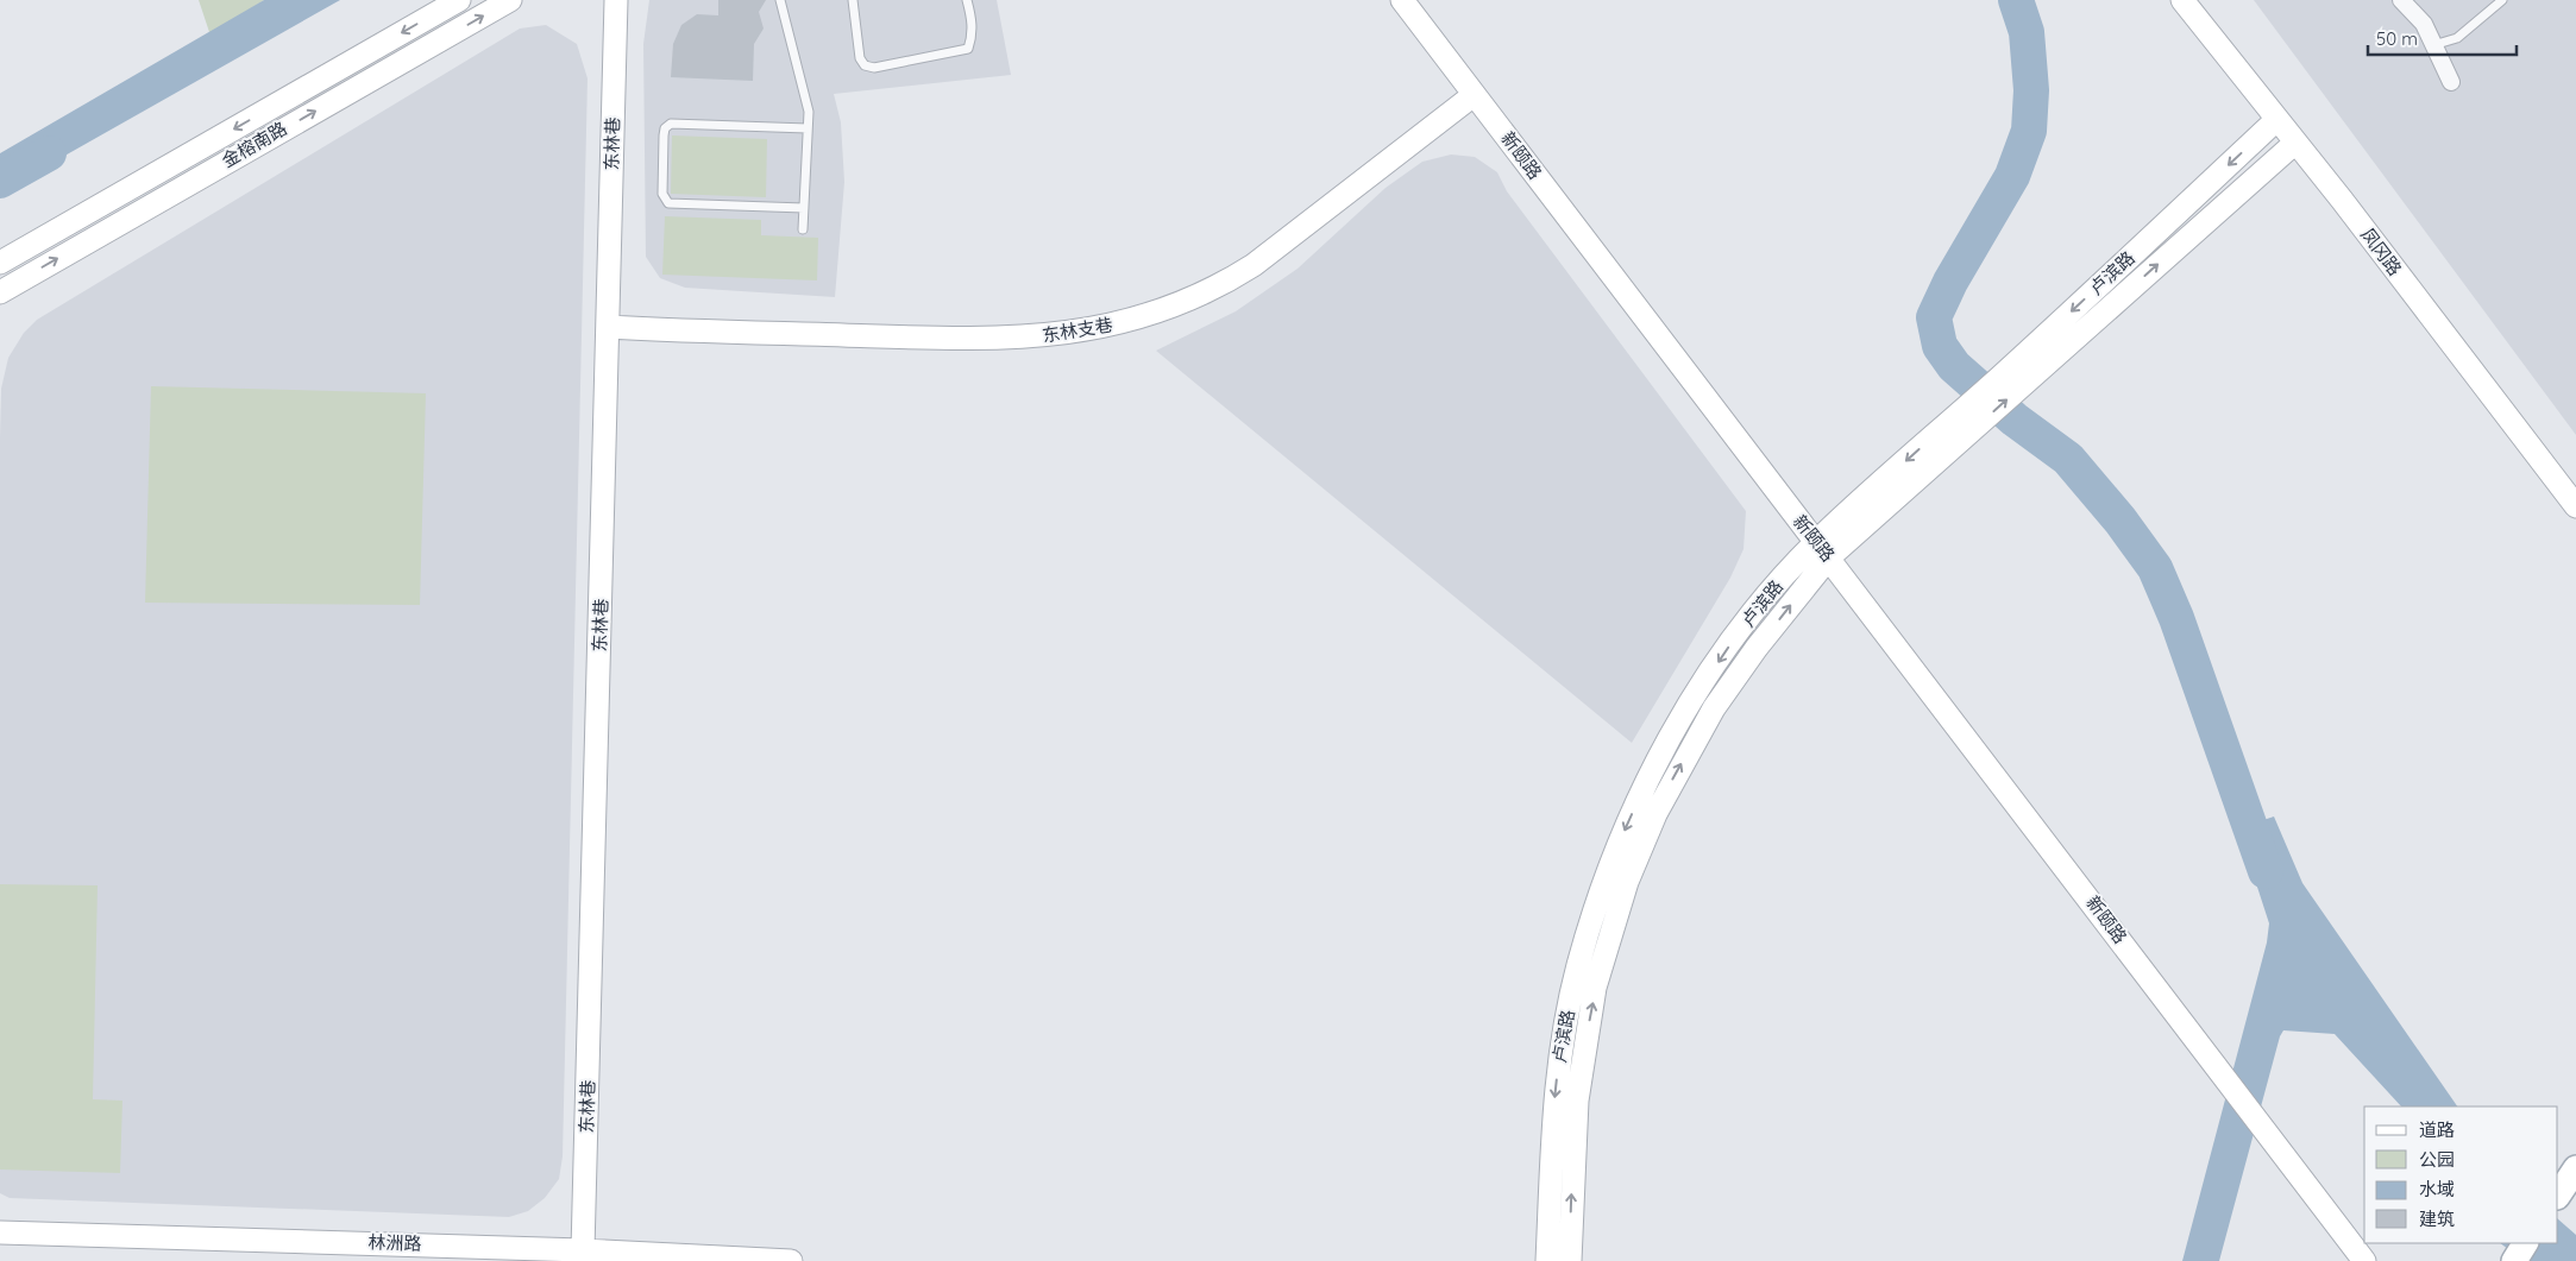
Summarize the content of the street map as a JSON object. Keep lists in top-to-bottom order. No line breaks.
{"streets":{"street":["东林巷","金榕南路","新颐路","凤冈路","卢滨路","东林支巷","林洲路"]},"crossings":[["东林巷","东林支巷"],["东林巷","林洲路"],["新颐路","卢滨路"],["新颐路","东林支巷"],["凤冈路","卢滨路"]],"legend":["道路","公园","水域","建筑"],"scale_bar":"50 m"}
